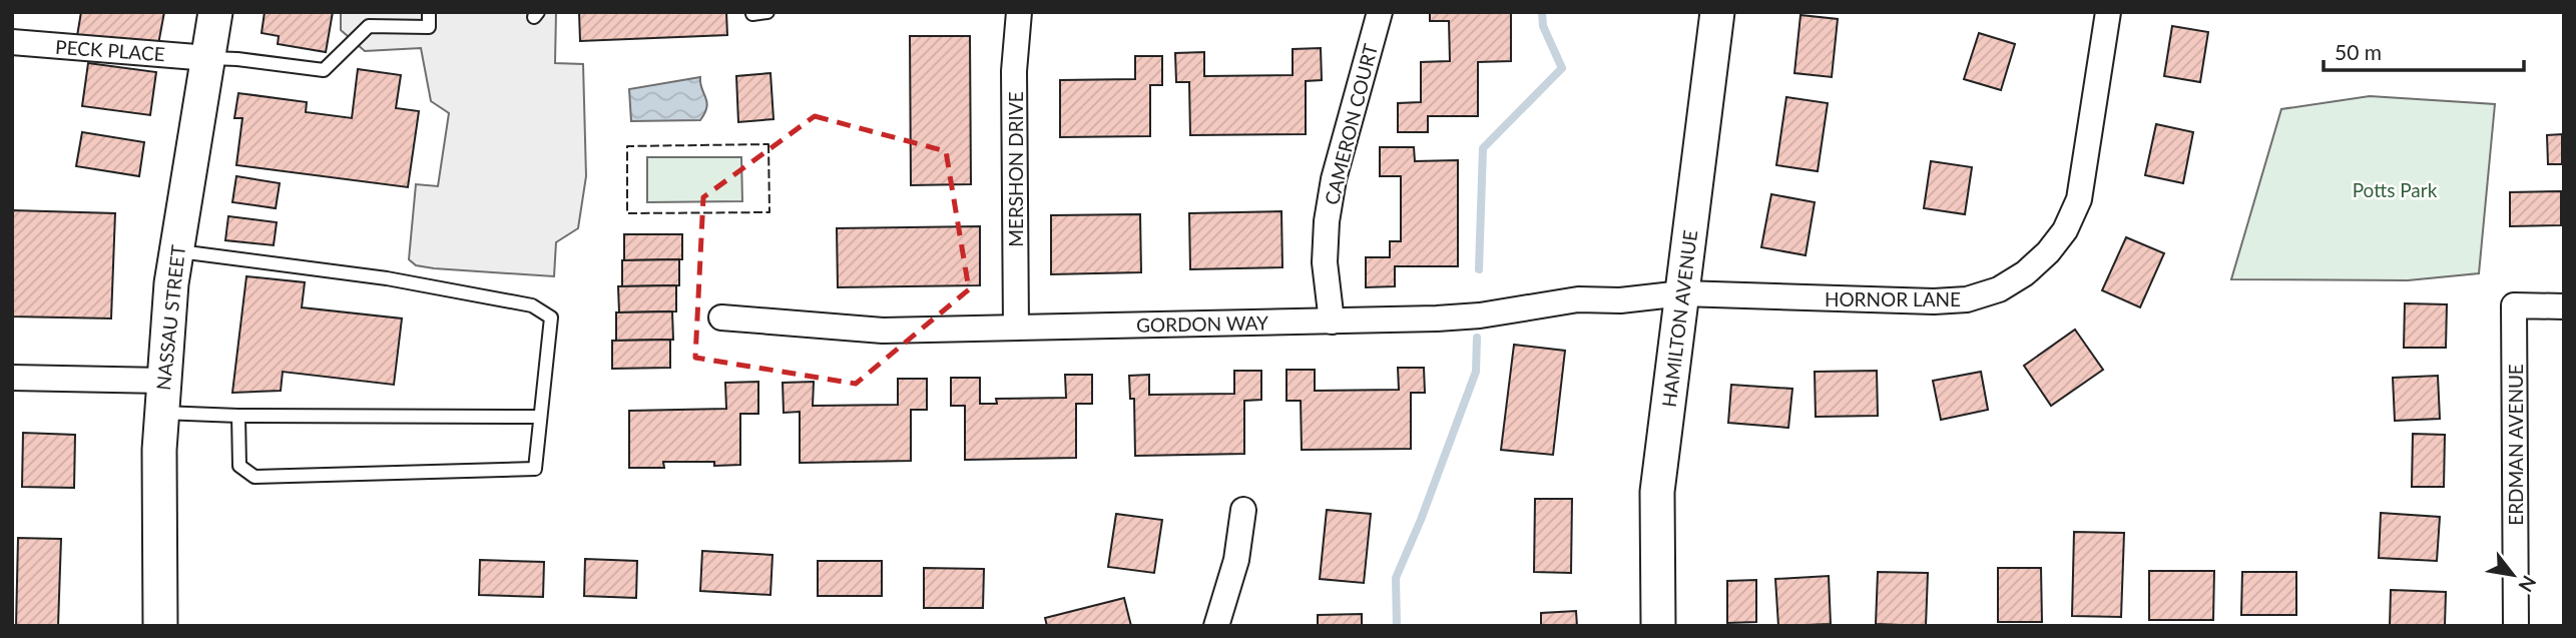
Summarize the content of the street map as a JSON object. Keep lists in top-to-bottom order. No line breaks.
{"streets":{"street":["PECK PLACE","CAMERON COURT","MERSHON DRIVE","HORNOR LANE","NASSAU STREET","HAMILTON AVENUE","GORDON WAY","ERDMAN AVENUE"]},"crossings":[["PECK PLACE","NASSAU STREET"],["CAMERON COURT","GORDON WAY"],["MERSHON DRIVE","GORDON WAY"],["HORNOR LANE","HAMILTON AVENUE"],["HORNOR LANE","GORDON WAY"],["HAMILTON AVENUE","GORDON WAY"]],"parks":["Potts Park"],"scale_bar":"50 m","north":"bottom right"}
